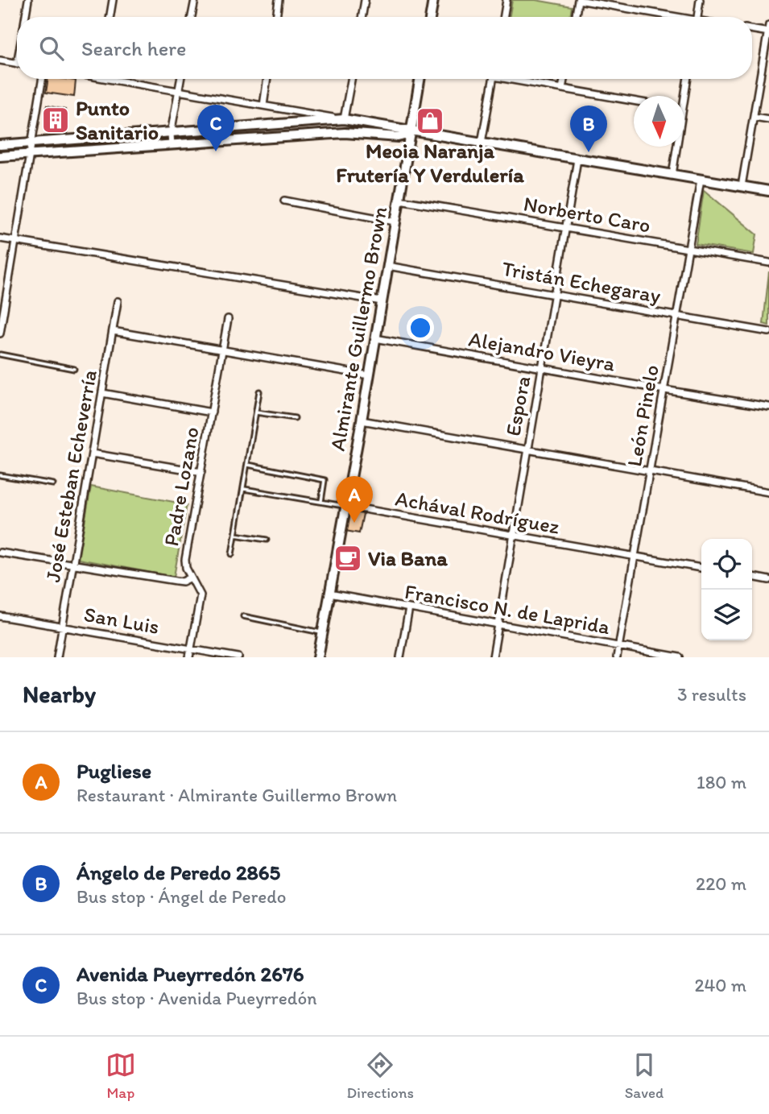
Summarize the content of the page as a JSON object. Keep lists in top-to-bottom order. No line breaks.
{"streets":{"main road":["Almirante Guillermo Brown"],"street":["Norberto Caro","Tristán Echegaray","Alejandro Vieyra","Espora","León Pinelo","José Esteban Echeverría","Padre Lozano","Achával Rodríguez","Francisco N. de Laprida","San Luis"]},"crossings":[["Norberto Caro","Almirante Guillermo Brown"],["Norberto Caro","Espora"],["Norberto Caro","León Pinelo"],["Tristán Echegaray","Almirante Guillermo Brown"],["Tristán Echegaray","Espora"],["Tristán Echegaray","León Pinelo"],["Almirante Guillermo Brown","Alejandro Vieyra"],["Almirante Guillermo Brown","Achával Rodríguez"],["Almirante Guillermo Brown","Francisco N. de Laprida"],["Alejandro Vieyra","Espora"],["Alejandro Vieyra","León Pinelo"],["Espora","Achával Rodríguez"],["Espora","Francisco N. de Laprida"],["León Pinelo","Achával Rodríguez"],["León Pinelo","Francisco N. de Laprida"],["José Esteban Echeverría","San Luis"],["Padre Lozano","San Luis"]],"places":{"building":["Punto Sanitario"],"shop":["Meoia Naranja Frutería Y Verdulería"],"cafe":["Via Bana"]},"north":"bottom","page":{"search":"Search here","pins":["C","B","A"],"heading":["Nearby","3 results"],"list":[{"mark":"A","name":"Pugliese","note":"Restaurant · Almirante Guillermo Brown","value":"180 m"},{"mark":"B","name":"Ángelo de Peredo 2865","note":"Bus stop · Ángel de Peredo","value":"220 m"},{"mark":"C","name":"Avenida Pueyrredón 2676","note":"Bus stop · Avenida Pueyrredón","value":"240 m"}],"nav":["Map","Directions","Saved"]}}
